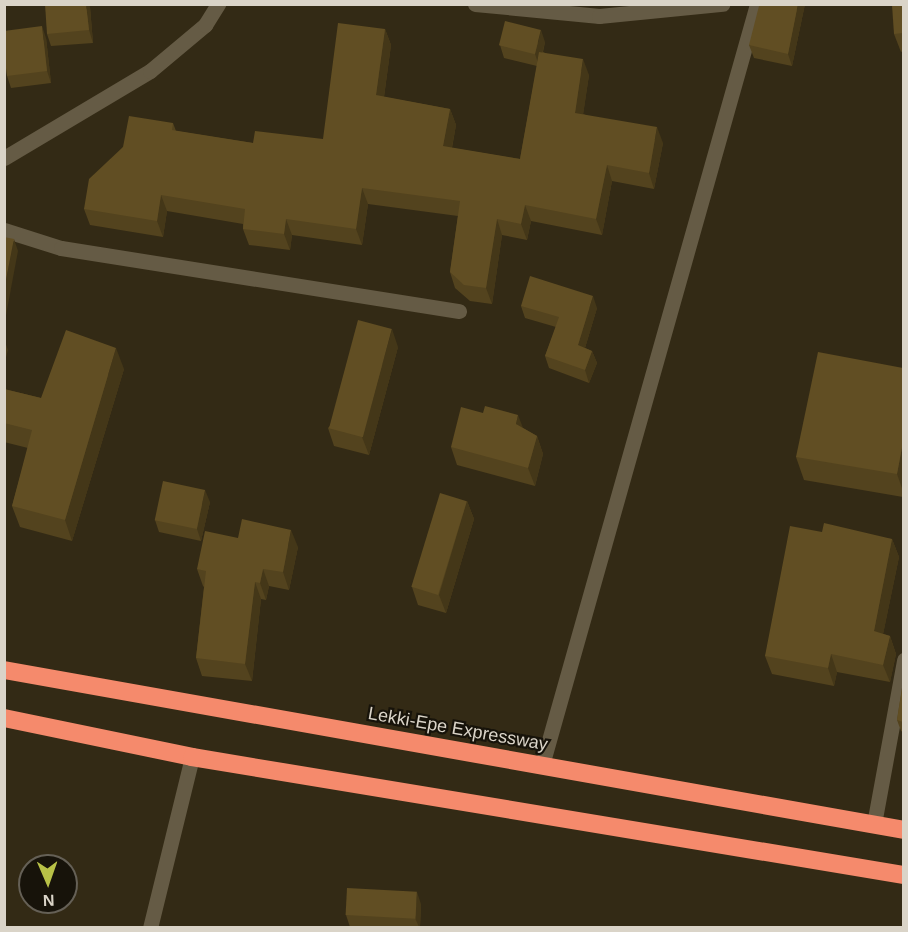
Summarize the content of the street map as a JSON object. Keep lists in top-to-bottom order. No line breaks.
{"streets":{"highway":["Lekki-Epe Expressway"]},"north":"bottom"}
